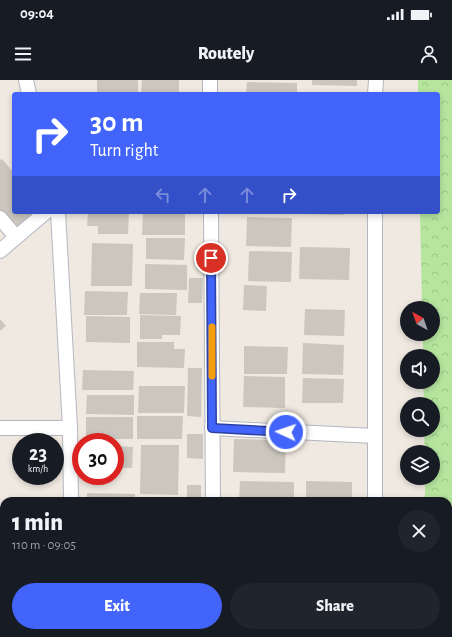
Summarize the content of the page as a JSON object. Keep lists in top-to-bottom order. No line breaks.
{"north":"top left","page":{"status":"09:04","header":"Routely","turn":["30 m","Turn right"],"speed":"23 km/h","limit":"30","heading":["1 min","110 m · 09:05"],"buttons":["Exit","Share"]}}
